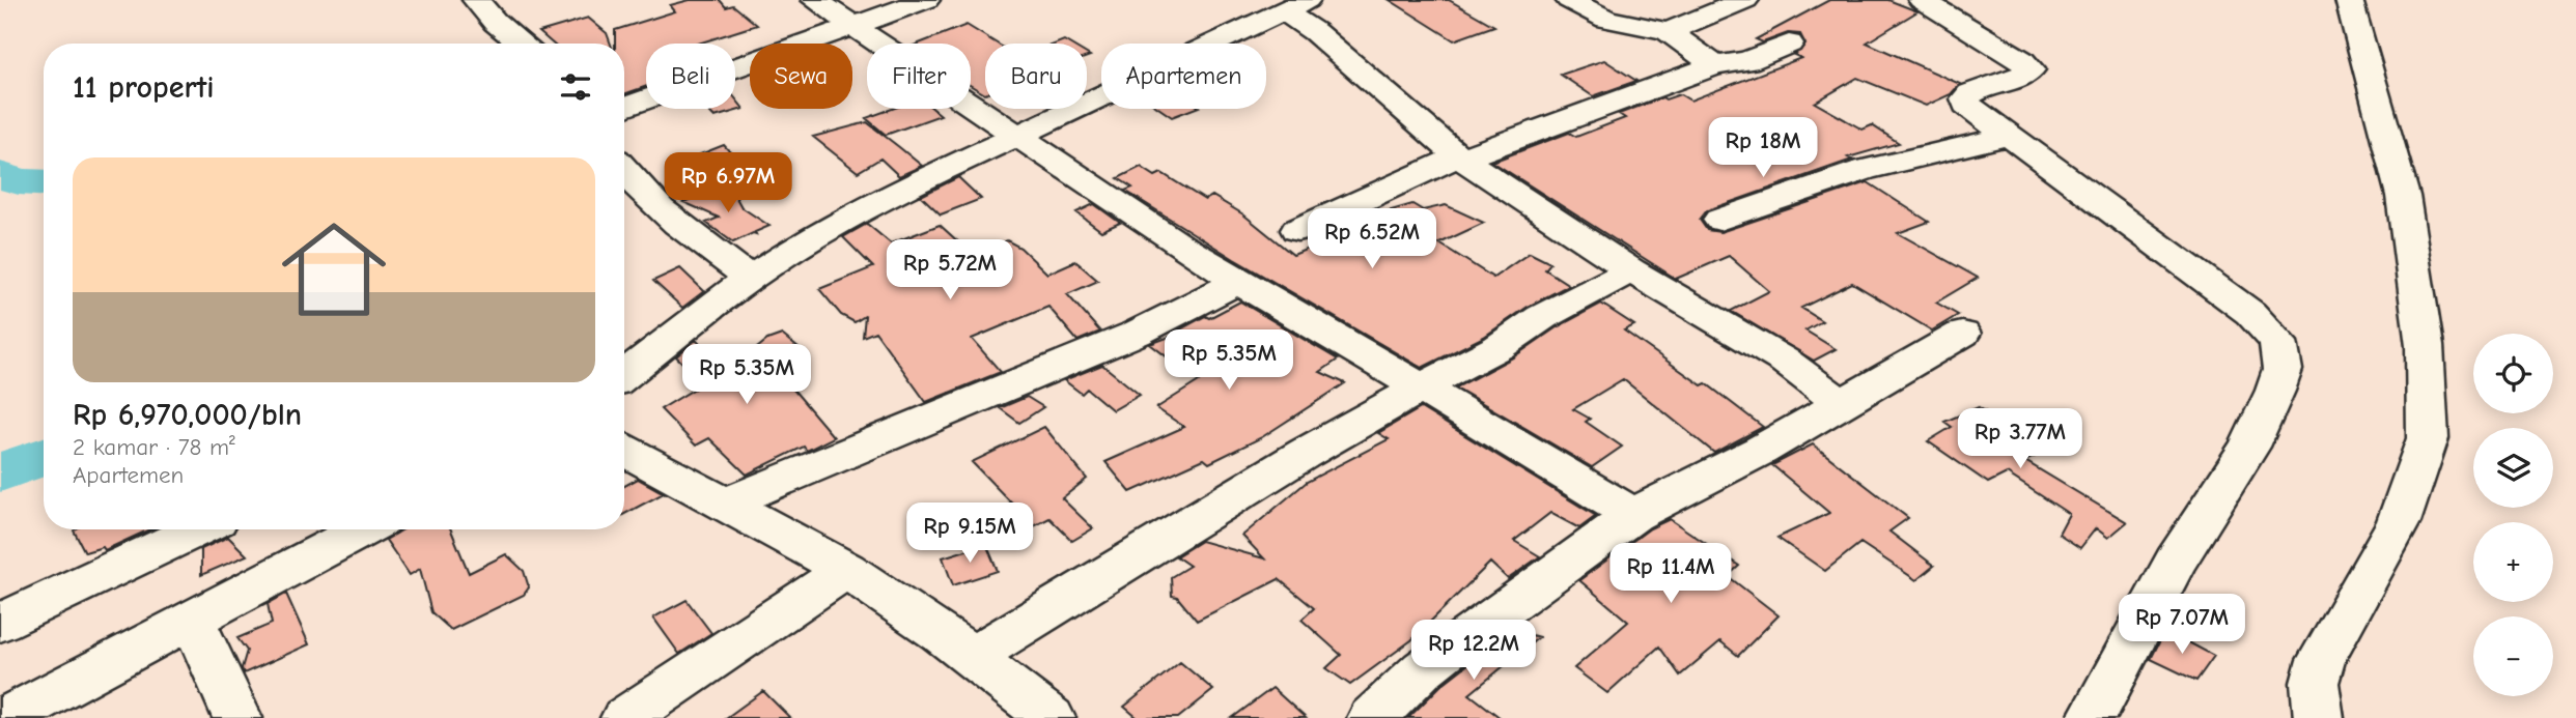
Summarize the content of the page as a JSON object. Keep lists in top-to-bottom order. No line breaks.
{"page":{"chip":["Beli","Sewa","Filter","Baru","Apartemen"],"heading":"11 properti","price":["Rp 18M","Rp 6.97M","Rp 6.52M","Rp 5.72M","Rp 5.35M","Rp 5.35M","Rp 3.77M","Rp 9.15M","Rp 11.4M","Rp 7.07M","Rp 12.2M"],"list":[{"name":"Rp 6,970,000/bln","note":"2 kamar · 78 m² · Apartemen"}],"map_buttons":["+","−"]}}
